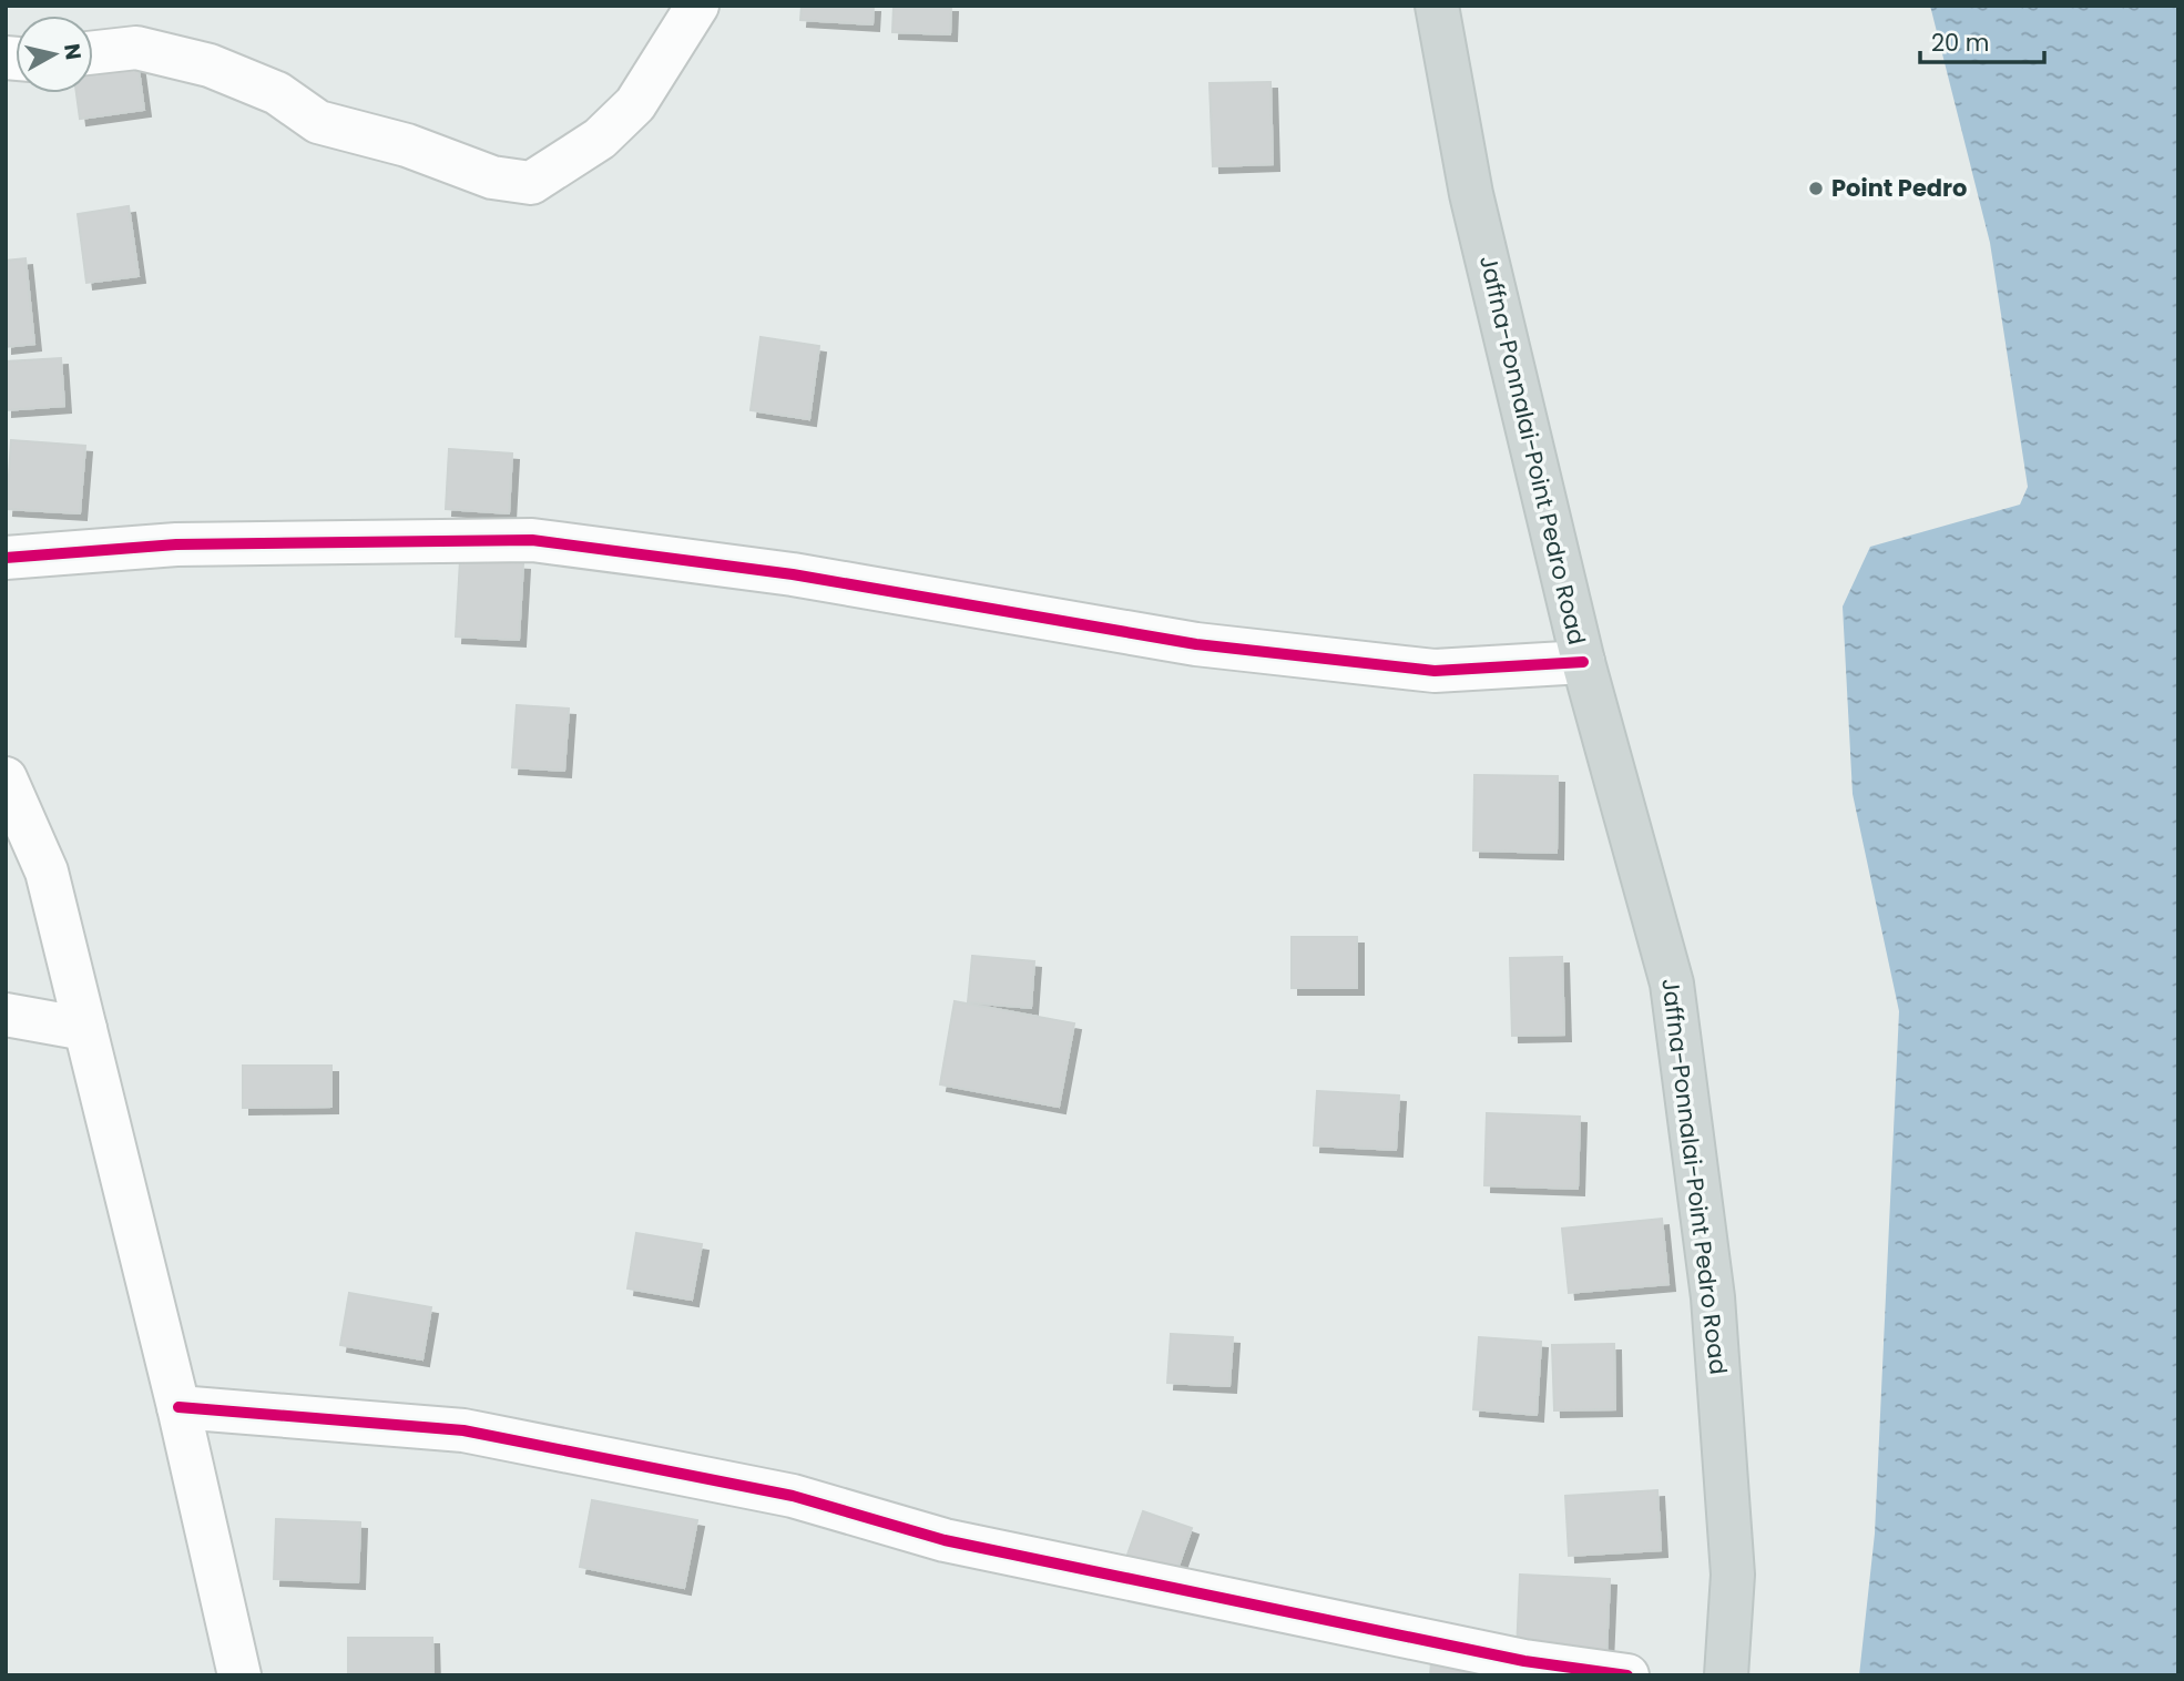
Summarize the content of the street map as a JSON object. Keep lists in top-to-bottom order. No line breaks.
{"streets":{"main road":["Jaffna-Ponnalai-Point Pedro Road"]},"places":["Point Pedro"],"scale_bar":"20 m","north":"right"}
